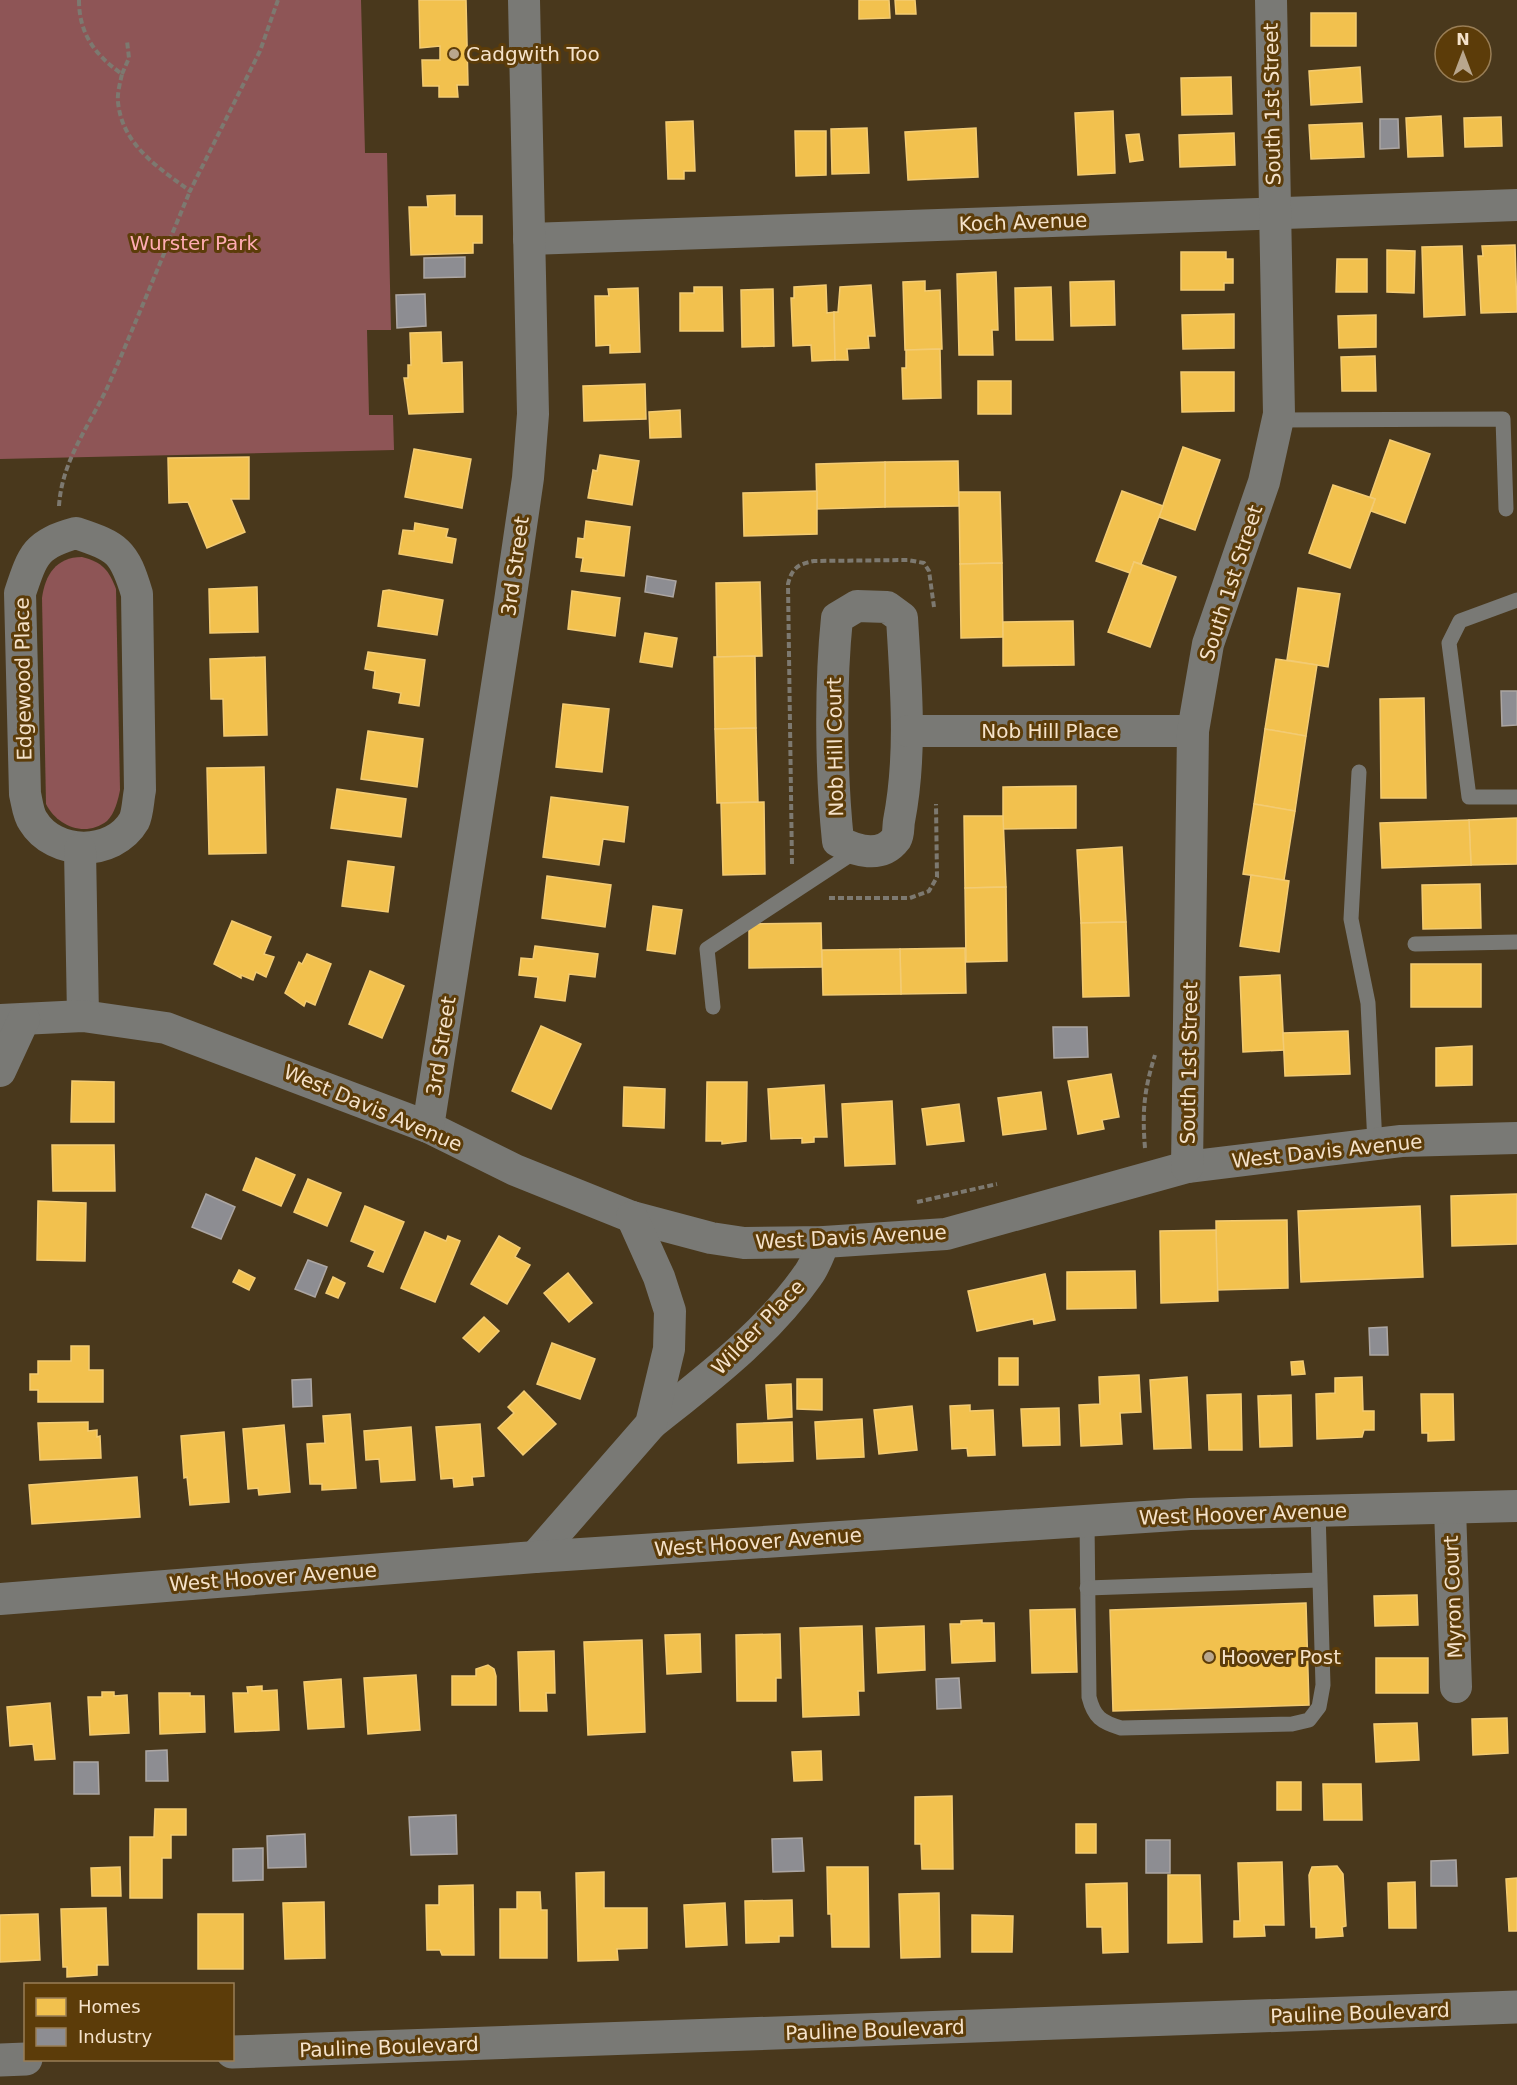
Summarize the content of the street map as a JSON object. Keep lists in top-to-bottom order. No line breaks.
{"streets":{"street":["South 1st Street","Koch Avenue","3rd Street","Edgewood Place","Nob Hill Place","Nob Hill Court","West Davis Avenue","Wilder Place","West Hoover Avenue","Myron Court","Pauline Boulevard"]},"crossings":[["South 1st Street","Koch Avenue"],["South 1st Street","Nob Hill Place"],["South 1st Street","West Davis Avenue"],["Koch Avenue","3rd Street"],["3rd Street","West Davis Avenue"],["Nob Hill Place","Nob Hill Court"],["West Davis Avenue","Wilder Place"],["Wilder Place","West Hoover Avenue"],["West Hoover Avenue","Myron Court"]],"parks":["Wurster Park"],"places":["Cadgwith Too","Hoover Post"],"legend":["Homes","Industry"],"north":"top"}
